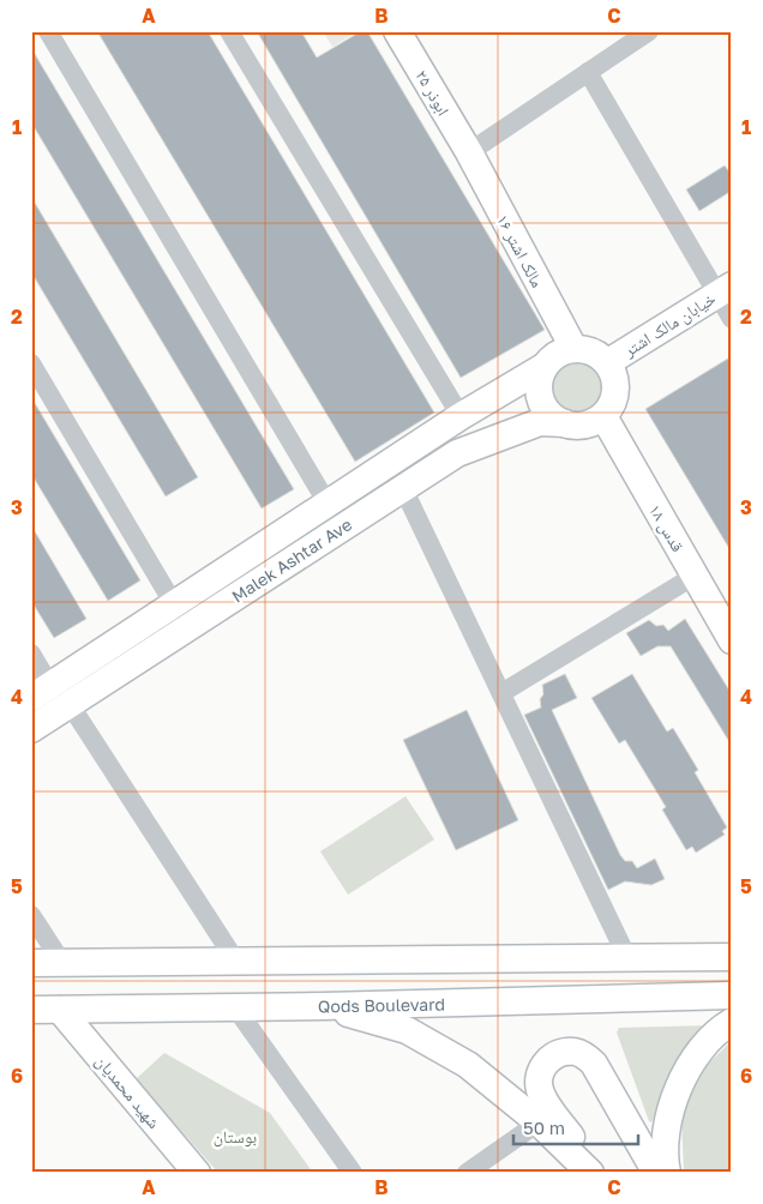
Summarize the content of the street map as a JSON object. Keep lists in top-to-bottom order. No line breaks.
{"streets":{"street":["ابوذر ۲۵","مالک اشتر ۱۶","خیابان مالک اشتر","قدس ۱۸","Malek Ashtar Ave","Qods Boulevard","شهید محمدیان"]},"crossings":[["ابوذر ۲۵","مالک اشتر ۱۶"],["مالک اشتر ۱۶","خیابان مالک اشتر"],["مالک اشتر ۱۶","قدس ۱۸"],["مالک اشتر ۱۶","Malek Ashtar Ave"],["خیابان مالک اشتر","قدس ۱۸"],["خیابان مالک اشتر","Malek Ashtar Ave"],["قدس ۱۸","Malek Ashtar Ave"],["Qods Boulevard","شهید محمدیان"]],"parks":["بوستان"],"scale_bar":"50 m","grid":{"columns":["A","B","C"],"rows":["1","2","3","4","5","6"]}}
